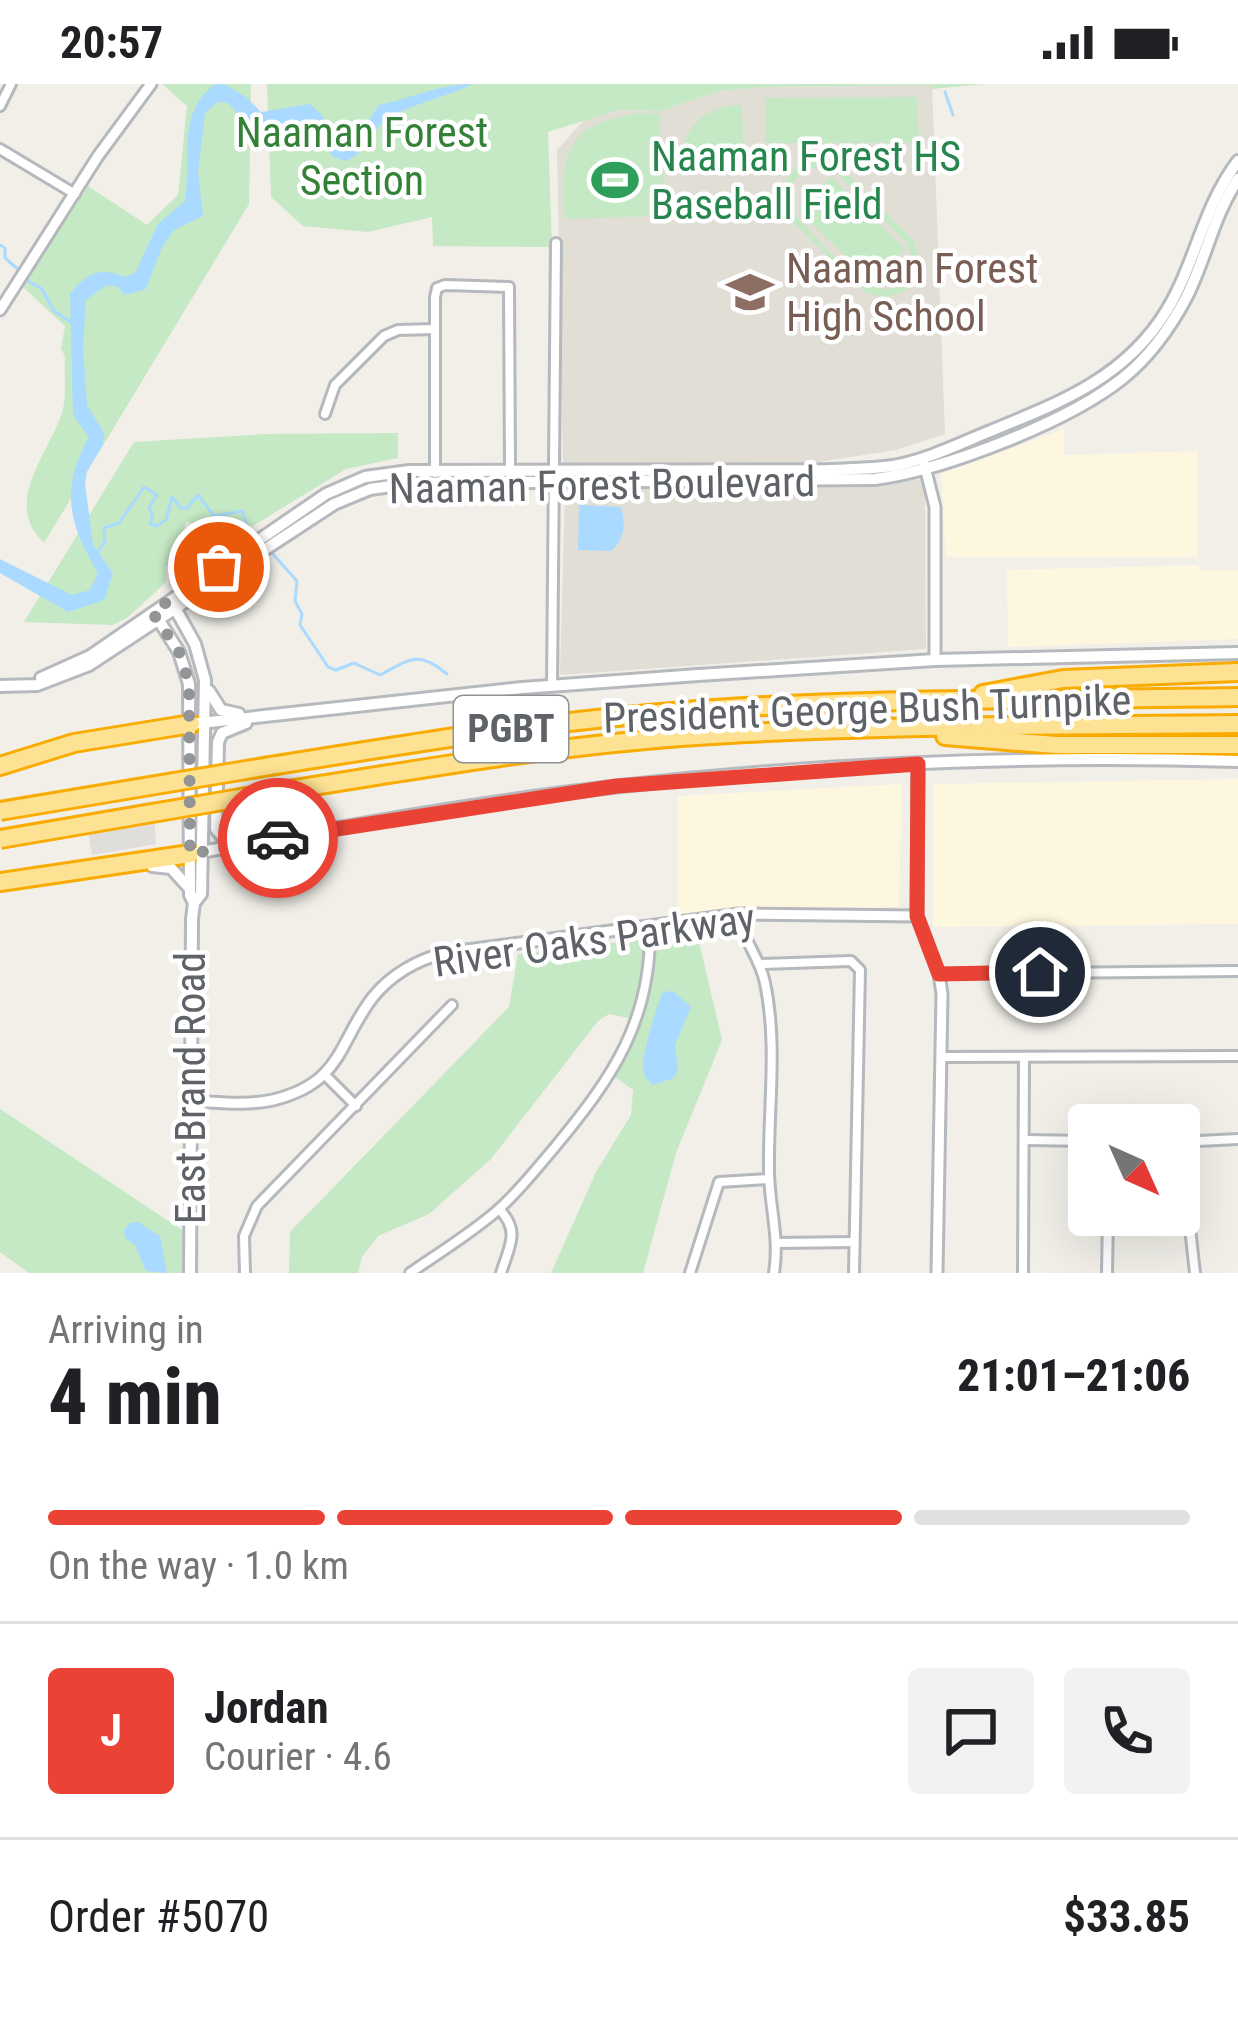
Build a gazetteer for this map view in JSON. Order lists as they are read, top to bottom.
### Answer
{
  "streets": {
    "highway": ["President George Bush Turnpike", "PGBT"],
    "main road": ["Naaman Forest Boulevard", "East Brand Road"],
    "street": ["River Oaks Parkway"]
  },
  "crossings": [
    ["Naaman Forest Boulevard", "East Brand Road"],
    ["River Oaks Parkway", "East Brand Road"]
  ],
  "parks": ["Naaman Forest Section"],
  "places": {
    "sports": ["Naaman Forest HS Baseball Field"],
    "school or university": ["Naaman Forest High School"]
  },
  "north": "bottom right",
  "page": {
    "status": "20:57",
    "heading": ["4 min", "Arriving in", "21:01–21:06"],
    "panel": [
      "Jordan",
      "Courier · 4.6",
      "Order #5070",
      "$33.85"
    ],
    "bar": "On the way · 1.0 km",
    "round": "J"
  }
}
